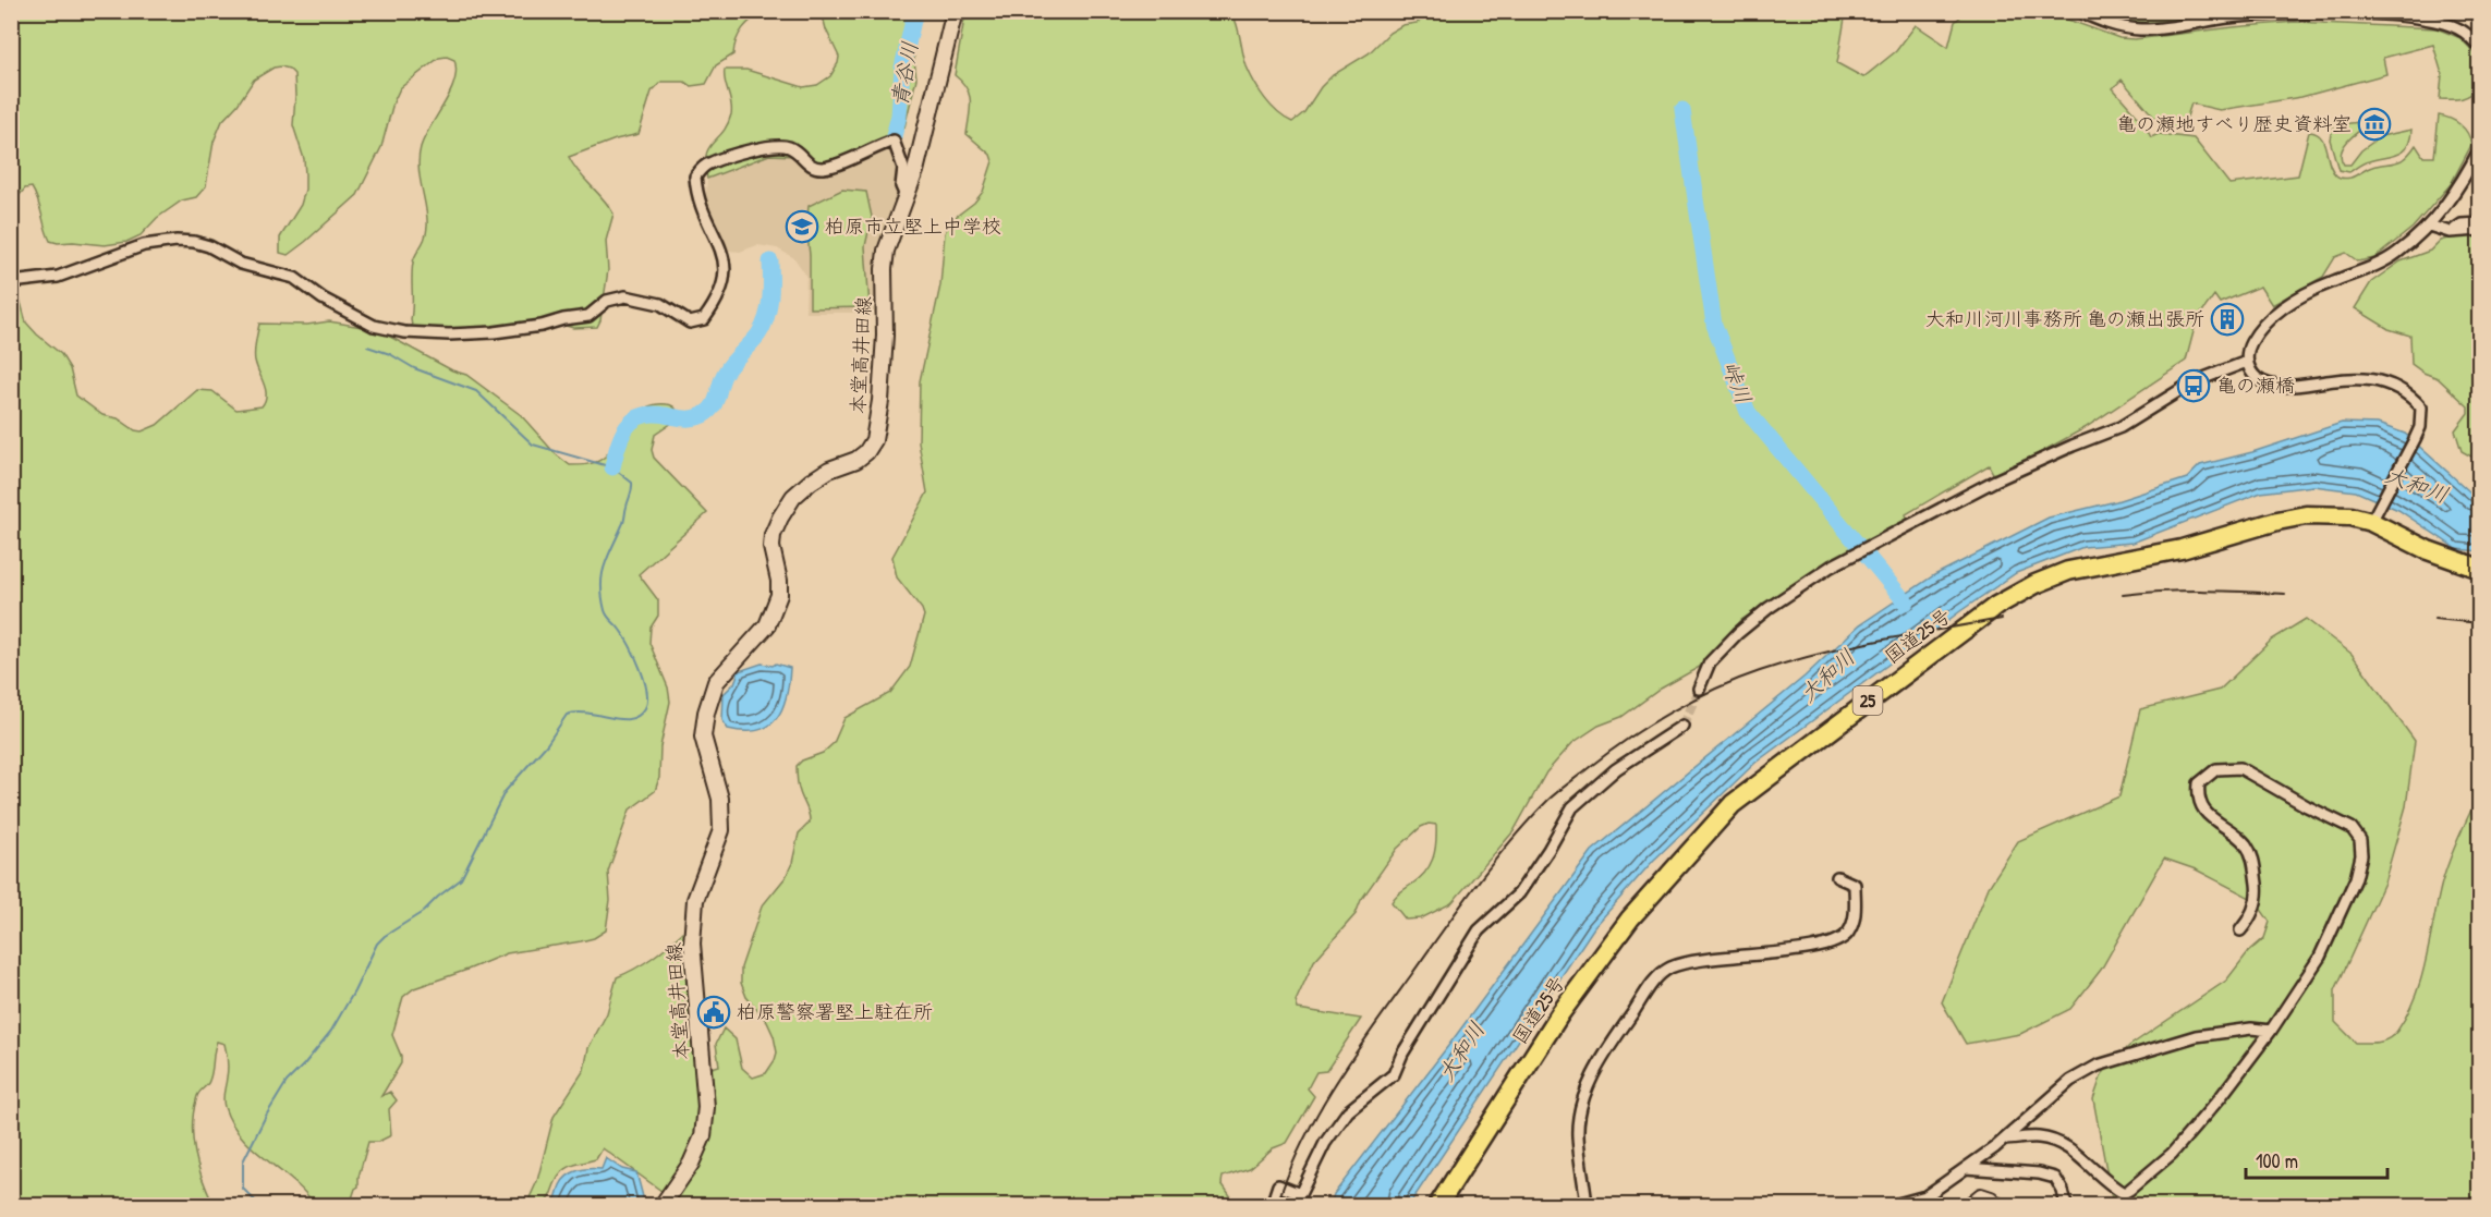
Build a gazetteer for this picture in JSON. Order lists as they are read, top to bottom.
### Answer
{
  "streets": {
    "highway": ["国道25号", "25"],
    "main road": ["本堂高井田線"]
  },
  "water": ["青谷川", "峠川", "大和川"],
  "places": {
    "museum": ["亀の瀬地すべり歴史資料室"],
    "school or university": ["柏原市立堅上中学校"],
    "building": ["大和川河川事務所 亀の瀬出張所"],
    "bus stop": ["亀の瀬橋"],
    "public building": ["柏原警察署堅上駐在所"]
  },
  "scale_bar": "100 m"
}
